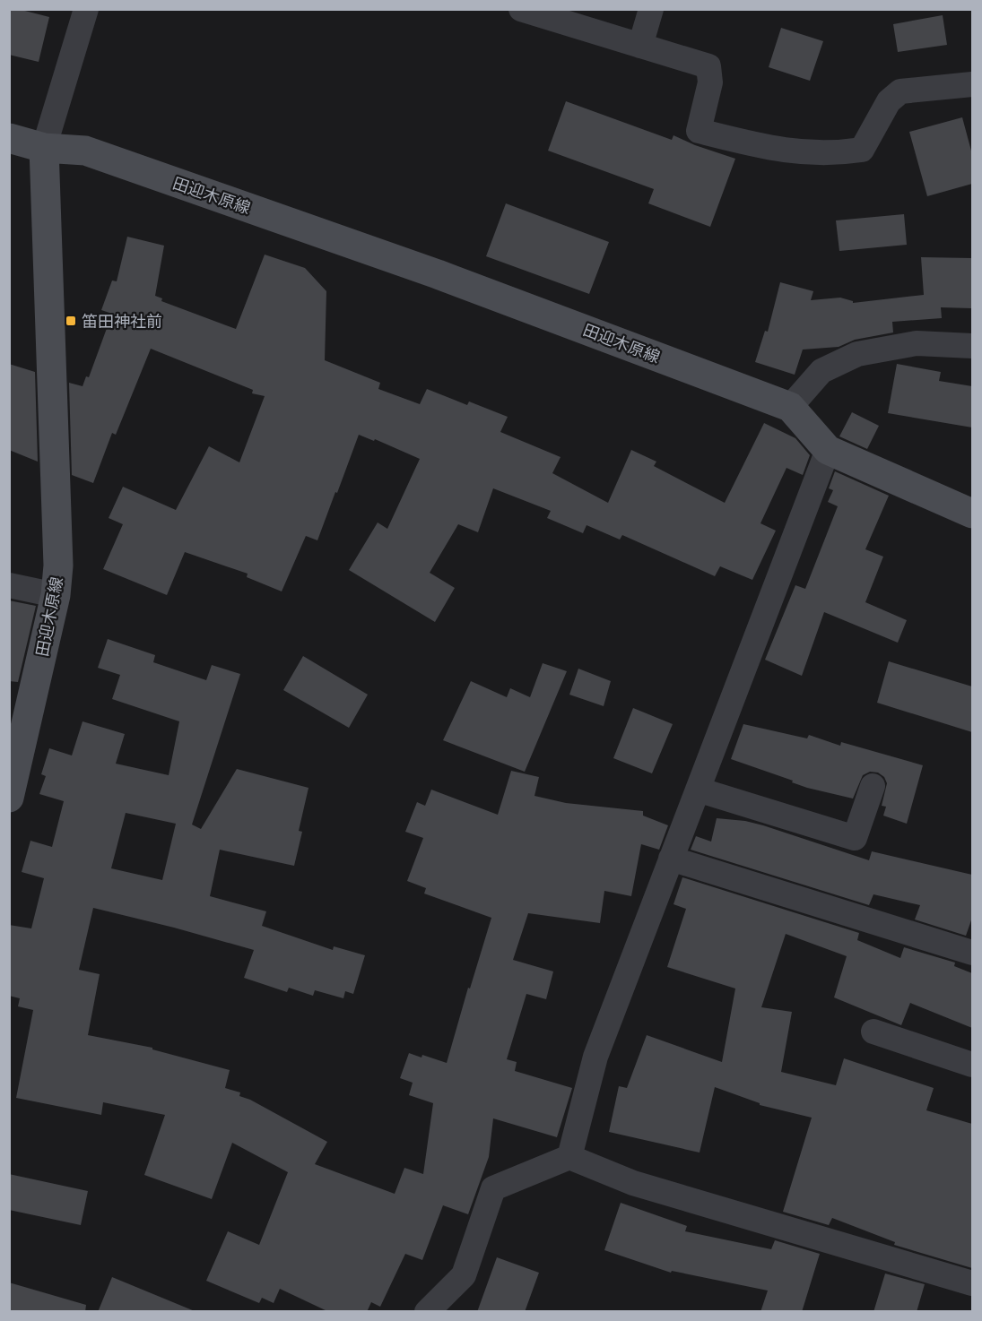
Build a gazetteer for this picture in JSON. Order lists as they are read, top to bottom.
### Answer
{
  "streets": {
    "main road": ["田迎木原線"]
  },
  "places": {
    "transit": ["笛田神社前"]
  }
}
